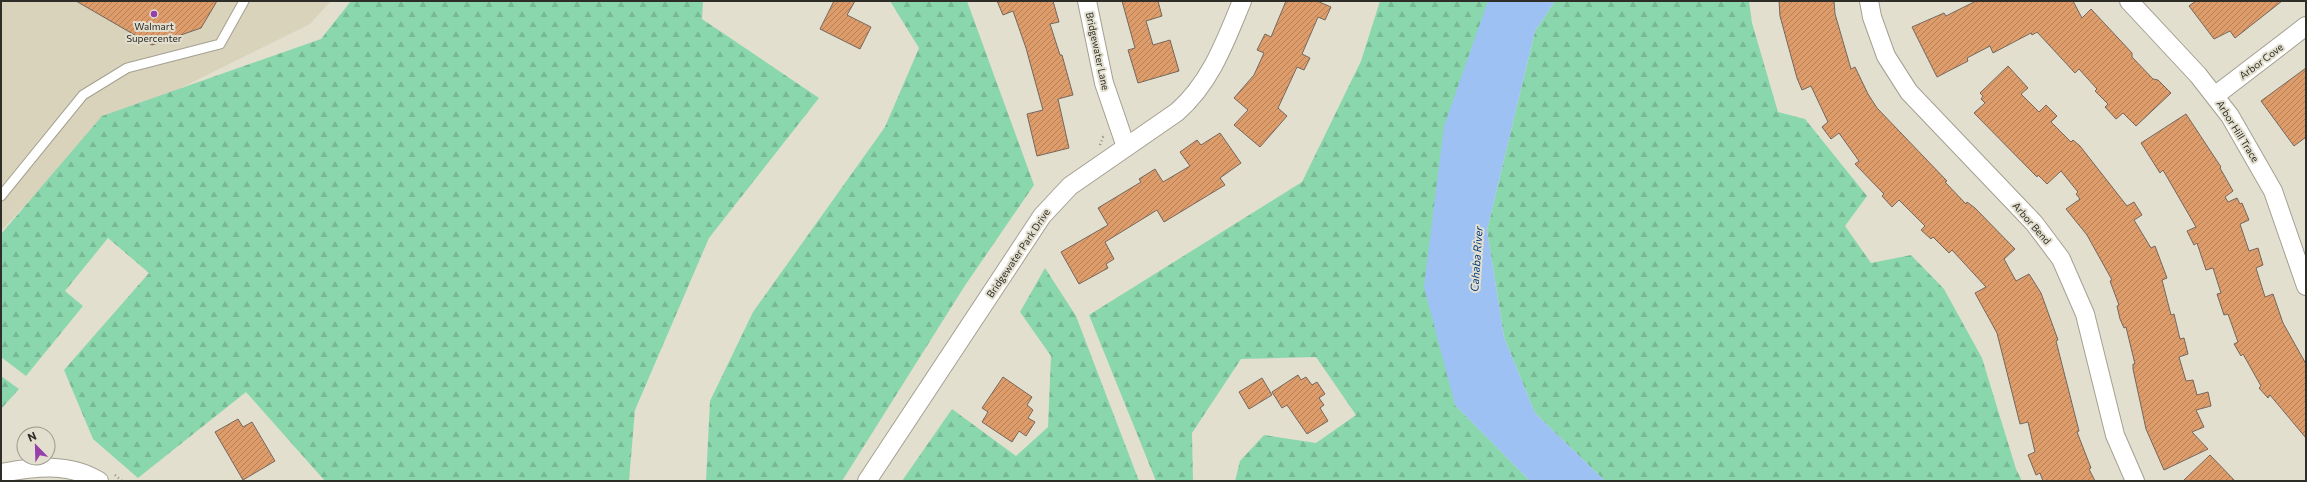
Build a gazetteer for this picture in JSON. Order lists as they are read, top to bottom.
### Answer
{
  "streets": {
    "street": [
      "Bridgewater Lane",
      "Arbor Cove",
      "Arbor Hill Trace",
      "Arbor Bend",
      "Bridgewater Park Drive"
    ]
  },
  "crossings": [
    ["Bridgewater Lane", "Bridgewater Park Drive"],
    ["Arbor Cove", "Arbor Hill Trace"]
  ],
  "water": ["Cahaba River"],
  "places": ["Walmart Supercenter"],
  "north": "top left"
}
